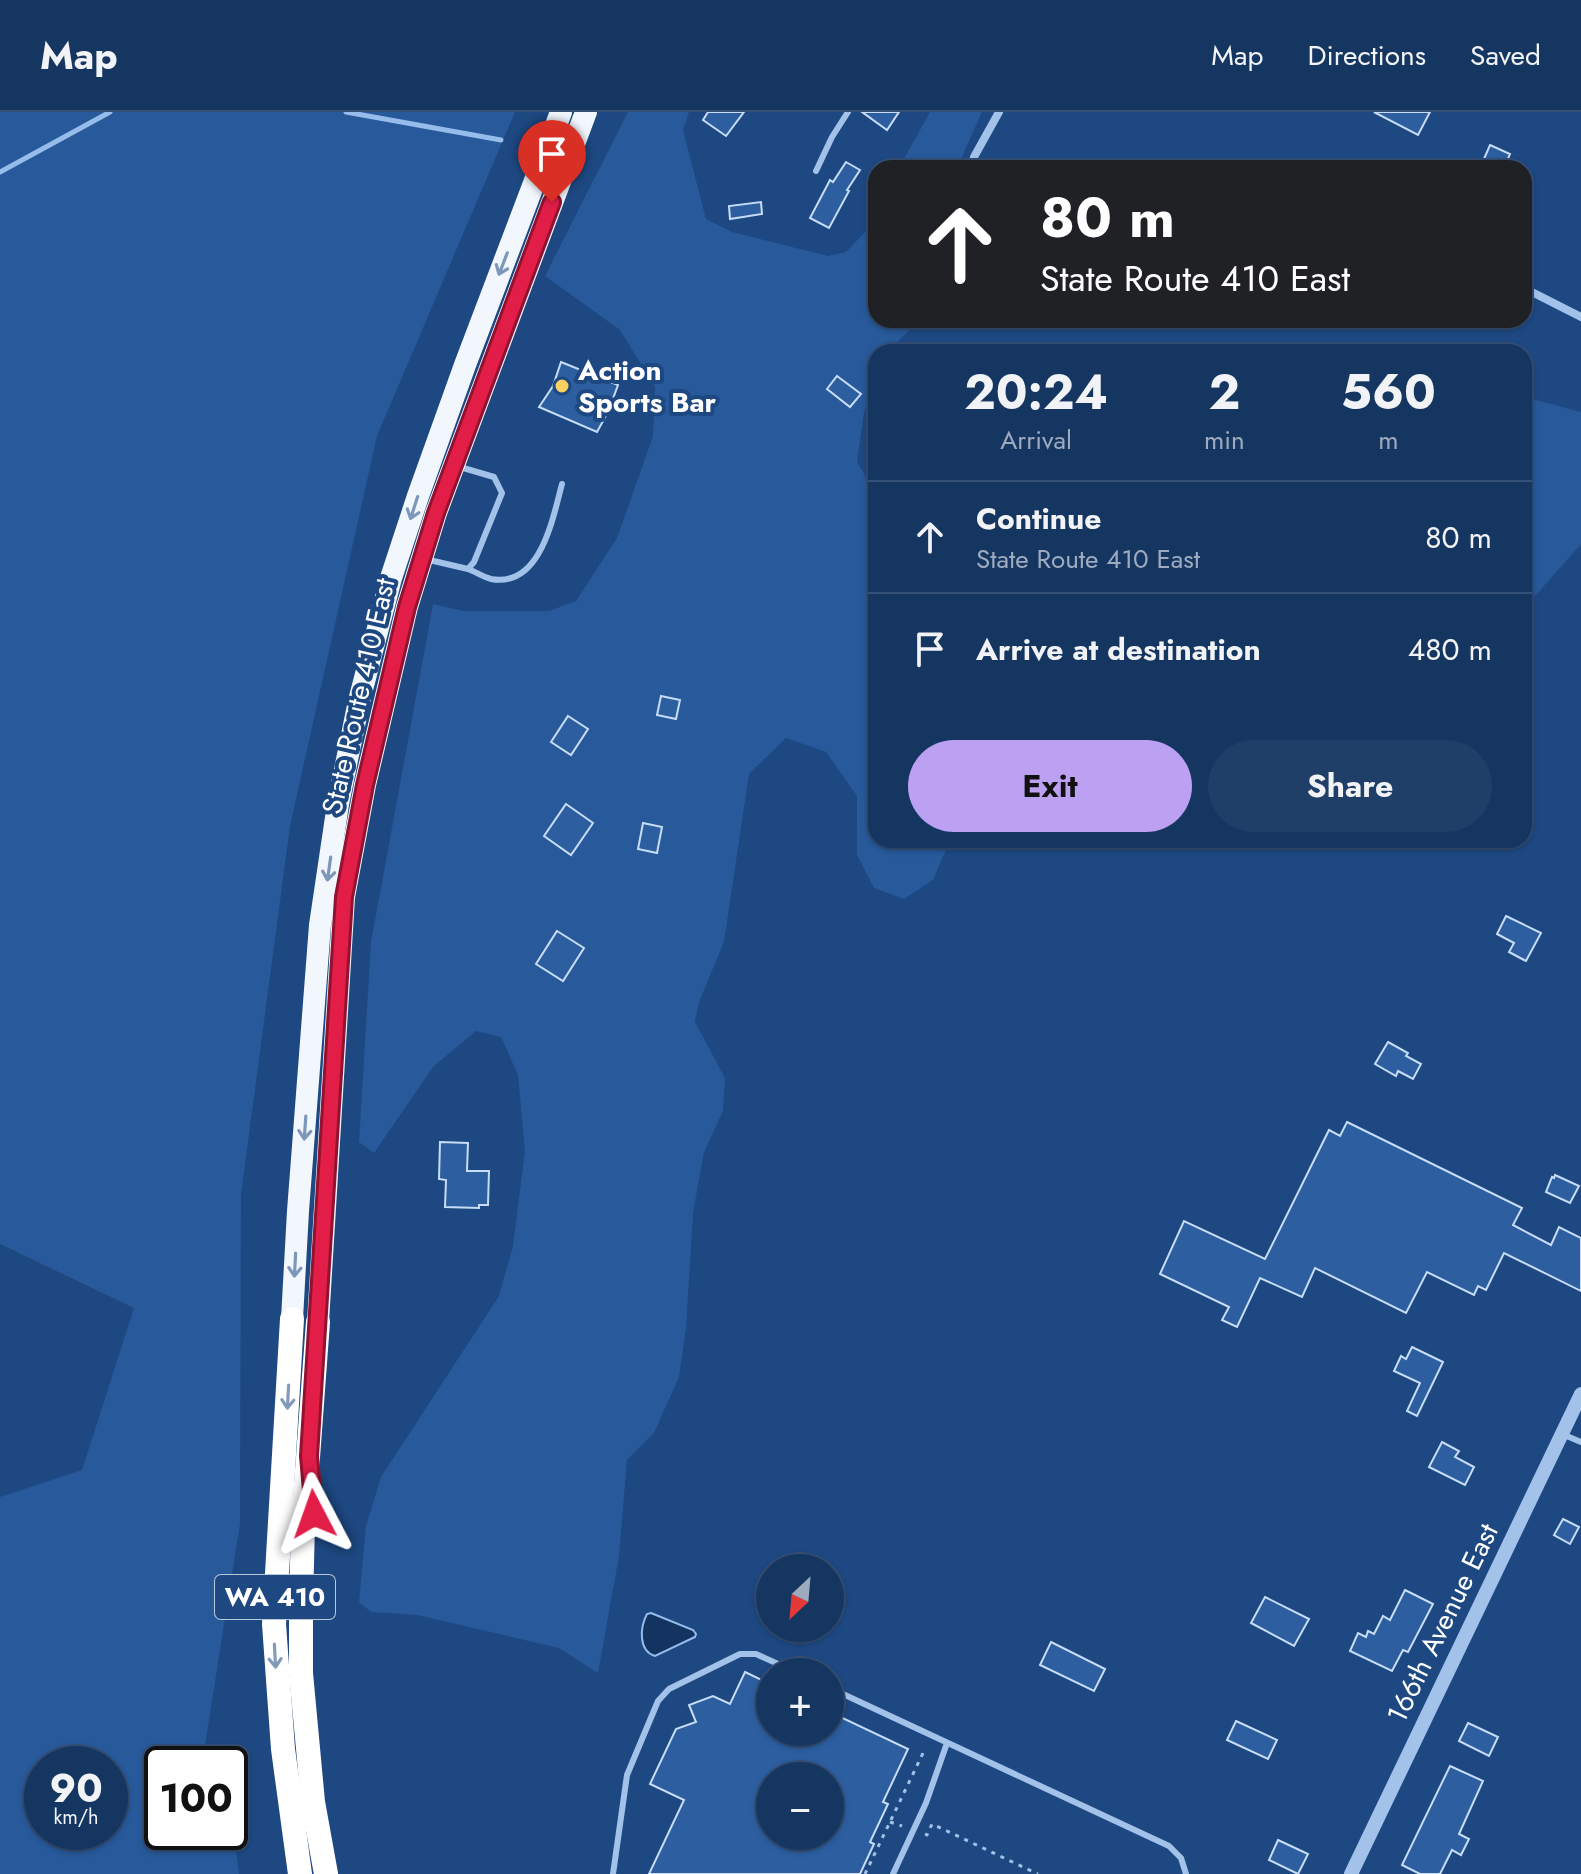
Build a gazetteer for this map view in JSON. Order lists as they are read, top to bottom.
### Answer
{
  "streets": {
    "highway": ["State Route 410 East", "WA 410"],
    "street": ["166th Avenue East"]
  },
  "crossings": [
    ["State Route 410 East", "WA 410"]
  ],
  "places": ["Action Sports Bar"],
  "north": "bottom left",
  "page": {
    "header": "Map",
    "nav": ["Map", "Directions", "Saved"],
    "turn": ["80 m", "State Route 410 East"],
    "eta": [
      "20:24",
      "Arrival",
      "2",
      "min",
      "560",
      "m"
    ],
    "list": [
      {
        "name": "Continue",
        "note": "State Route 410 East",
        "value": "80 m"
      },
      {
        "name": "Arrive at destination",
        "value": "480 m"
      }
    ],
    "buttons": ["Exit", "Share"],
    "map_buttons": ["+", "−"],
    "speed": "90 km/h",
    "limit": "100"
  }
}
